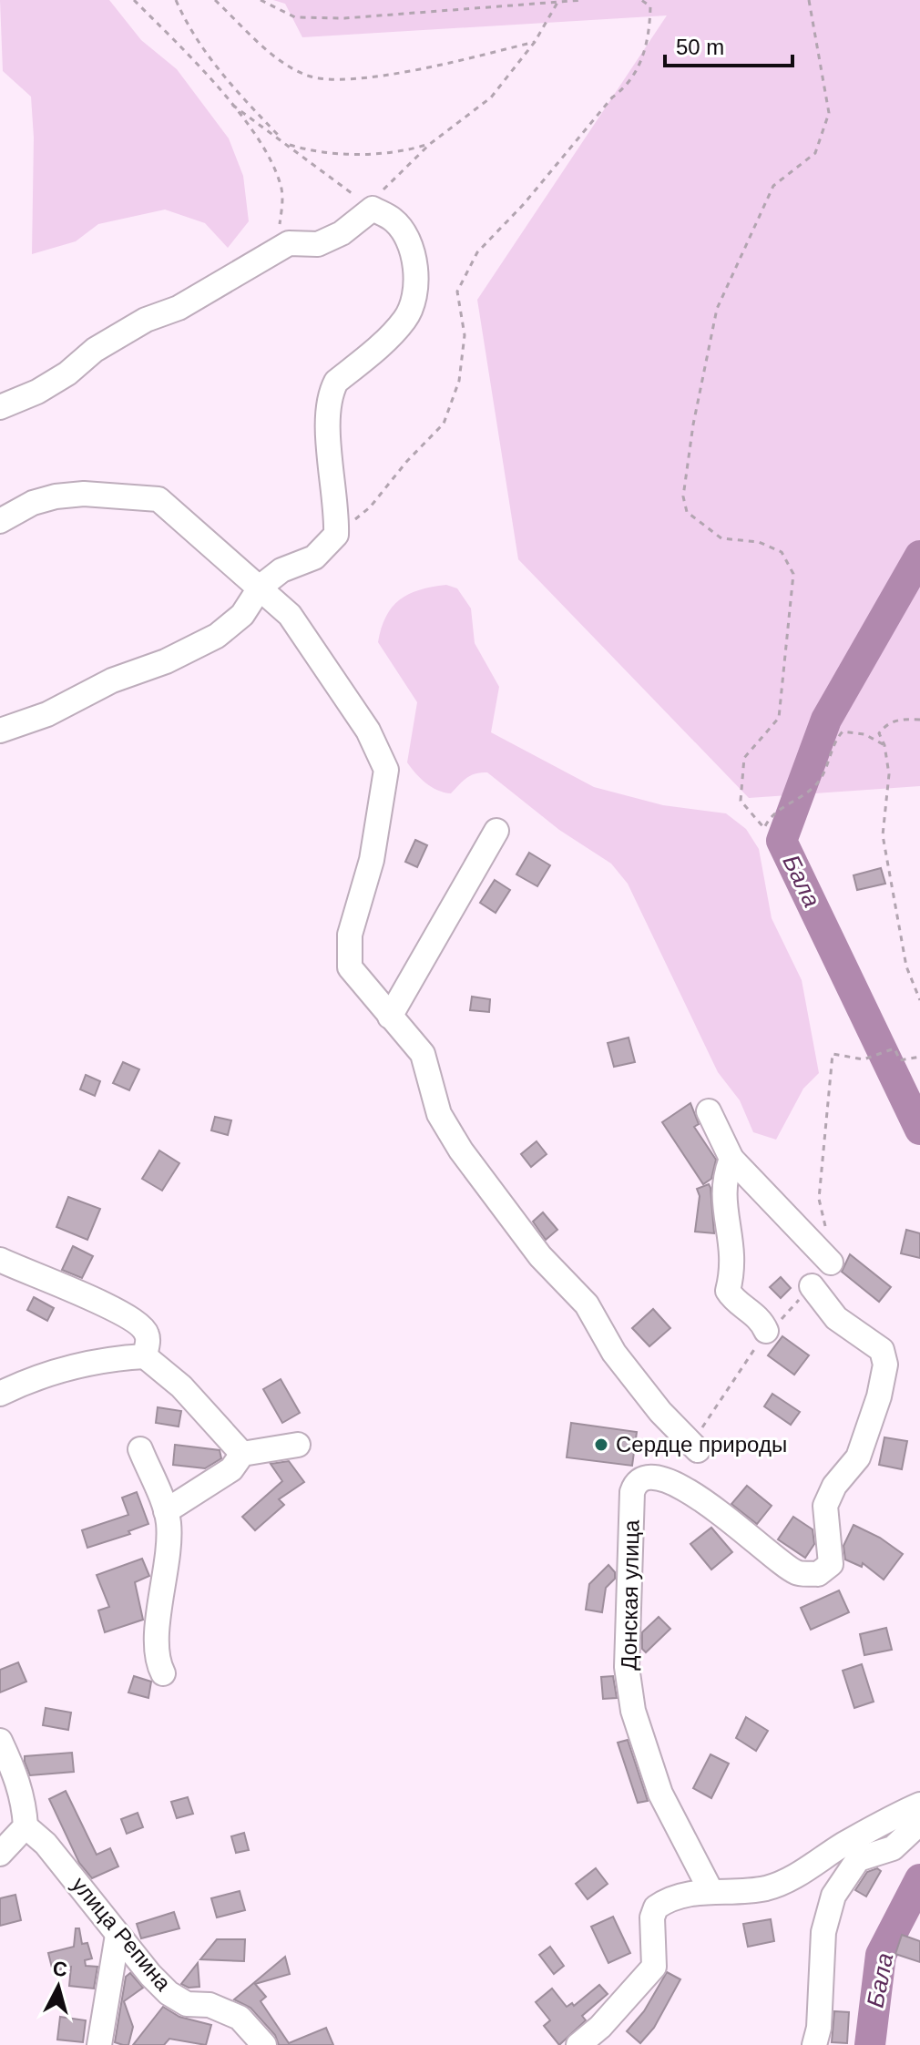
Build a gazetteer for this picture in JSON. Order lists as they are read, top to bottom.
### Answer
{
  "streets": {
    "street": ["Донская улица", "улица Репина"]
  },
  "water": ["Бала"],
  "places": ["Сердце природы"],
  "scale_bar": "50 m",
  "north": "top"
}
